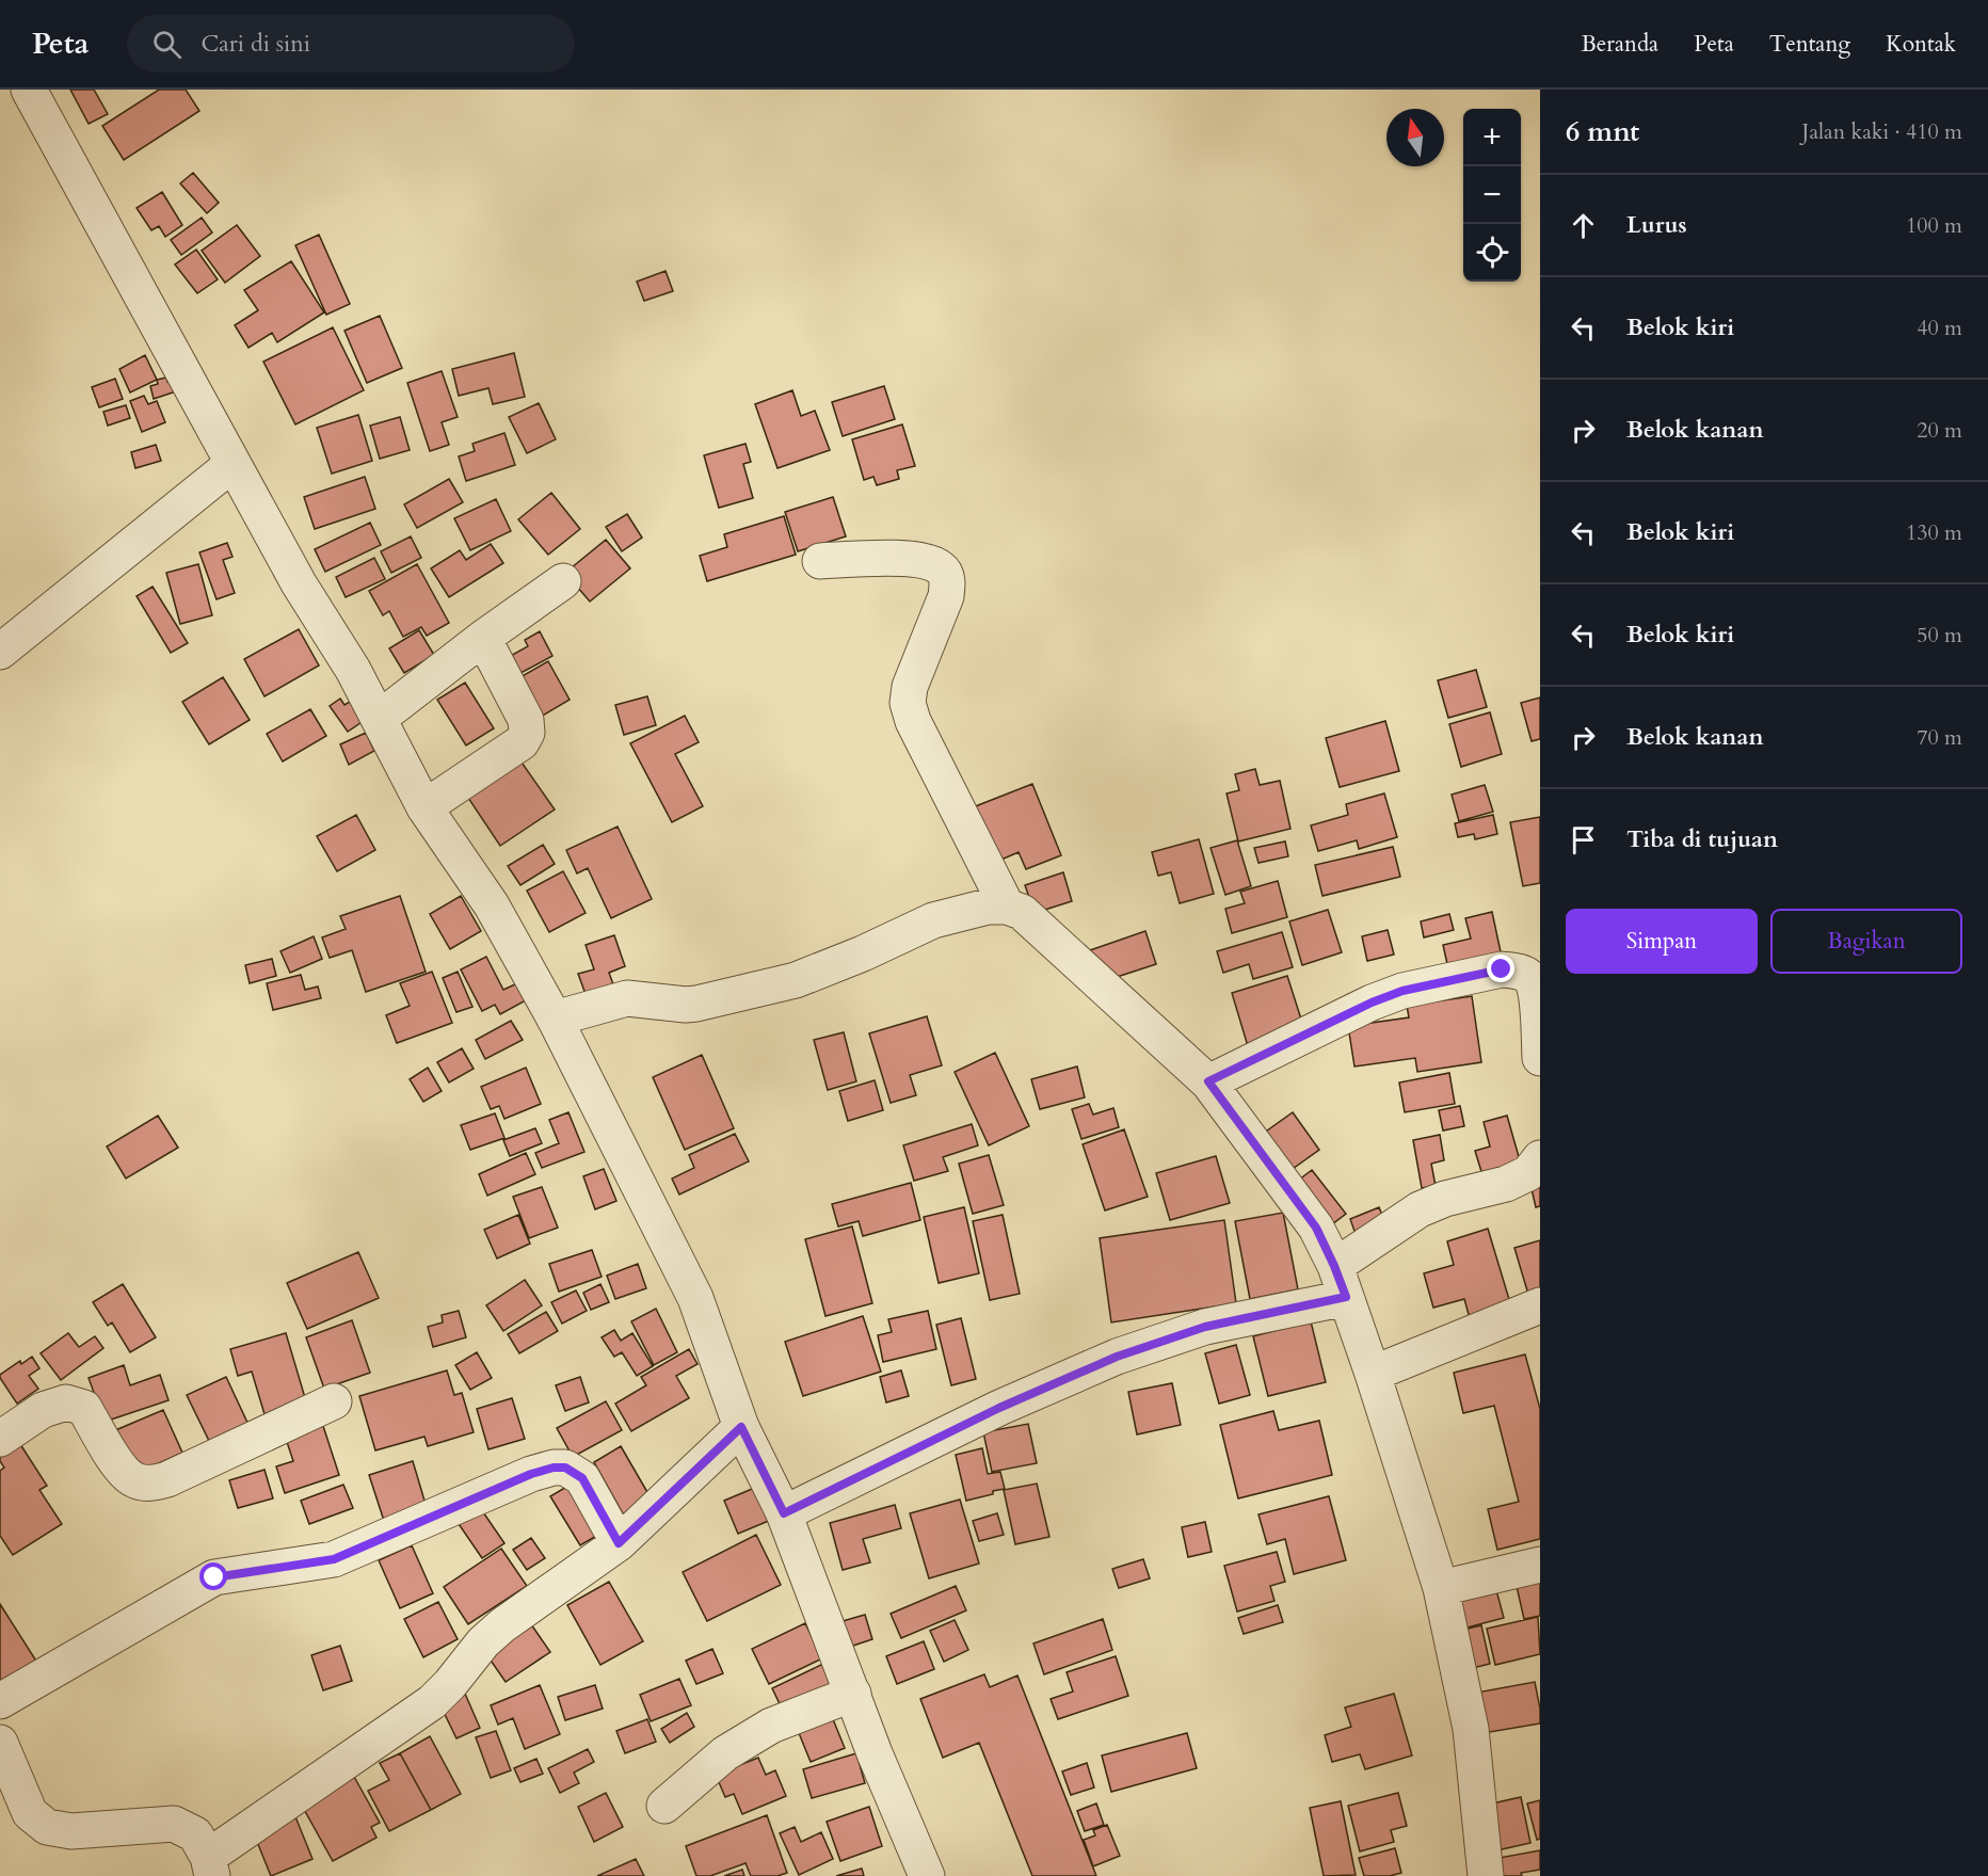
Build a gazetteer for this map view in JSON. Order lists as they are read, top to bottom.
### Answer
{
  "north": "top",
  "page": {
    "header": "Peta",
    "search": "Cari di sini",
    "nav": [
      "Beranda",
      "Peta",
      "Tentang",
      "Kontak"
    ],
    "heading": ["6 mnt", "Jalan kaki · 410 m"],
    "map_buttons": ["+", "−"],
    "list": [
      ["Lurus", "100 m"],
      ["Belok kiri", "40 m"],
      ["Belok kanan", "20 m"],
      ["Belok kiri", "130 m"],
      ["Belok kiri", "50 m"],
      ["Belok kanan", "70 m"],
      "Tiba di tujuan"
    ],
    "buttons": ["Simpan", "Bagikan"]
  }
}
